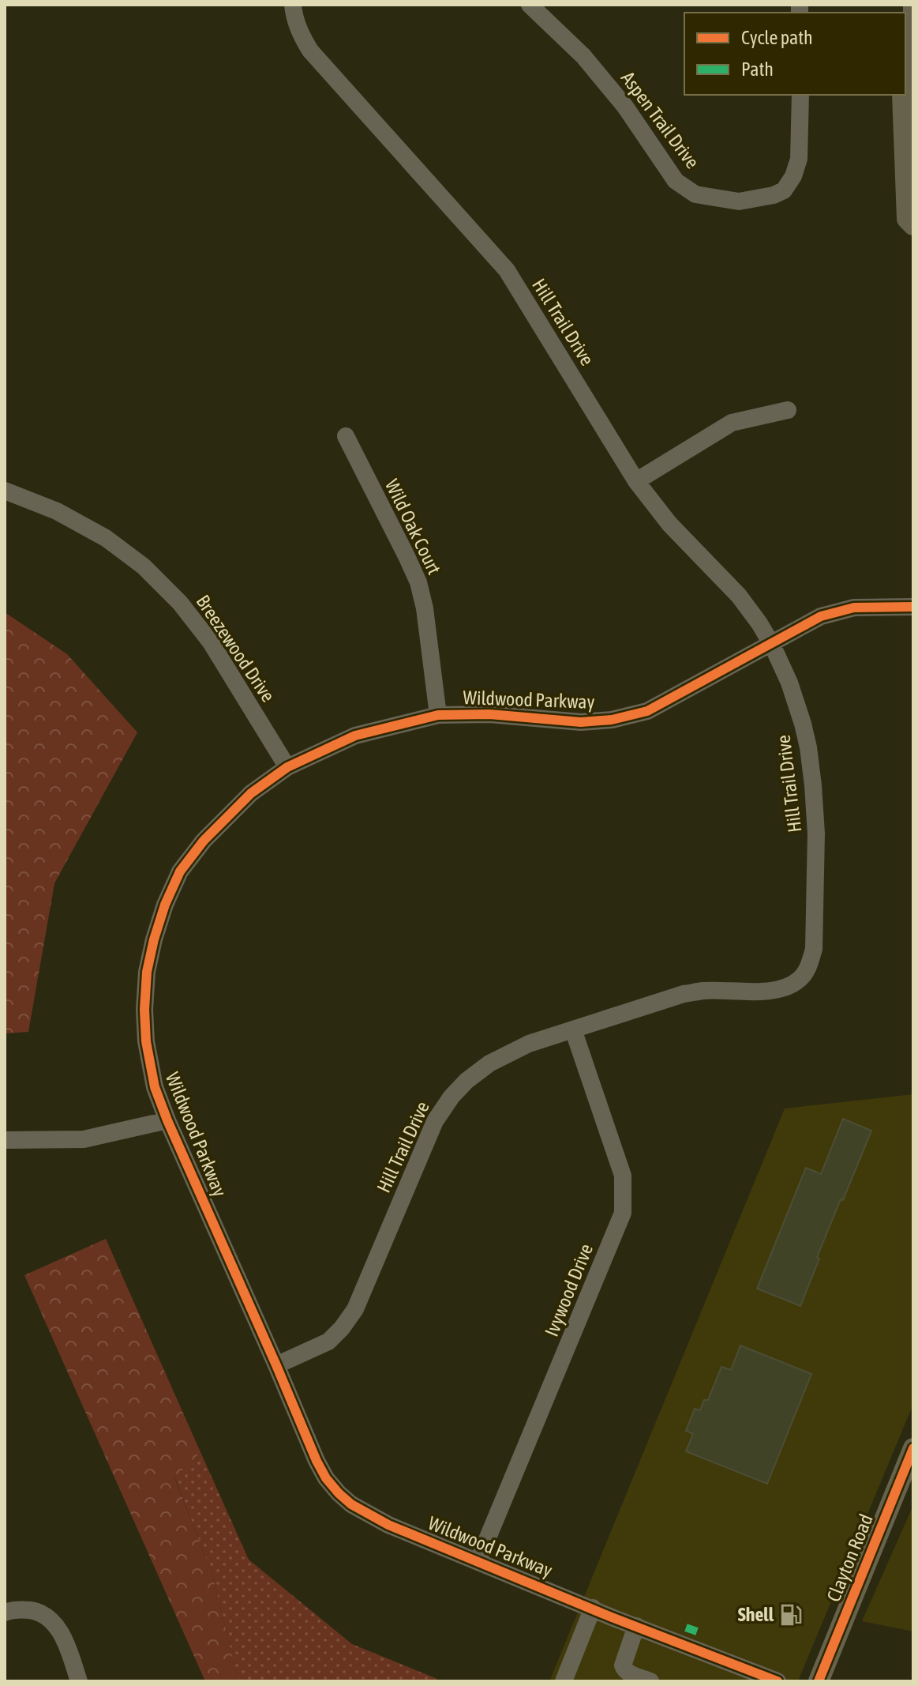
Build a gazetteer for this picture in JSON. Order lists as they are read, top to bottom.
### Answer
{
  "streets": {
    "main road": ["Clayton Road"],
    "street": [
      "Aspen Trail Drive",
      "Hill Trail Drive",
      "Wild Oak Court",
      "Breezewood Drive",
      "Wildwood Parkway",
      "Ivywood Drive"
    ]
  },
  "crossings": [
    ["Hill Trail Drive", "Wildwood Parkway"],
    ["Hill Trail Drive", "Ivywood Drive"],
    ["Wild Oak Court", "Wildwood Parkway"],
    ["Breezewood Drive", "Wildwood Parkway"],
    ["Wildwood Parkway", "Ivywood Drive"]
  ],
  "places": {
    "fuel station": ["Shell"]
  },
  "legend": ["Cycle path", "Path"]
}
